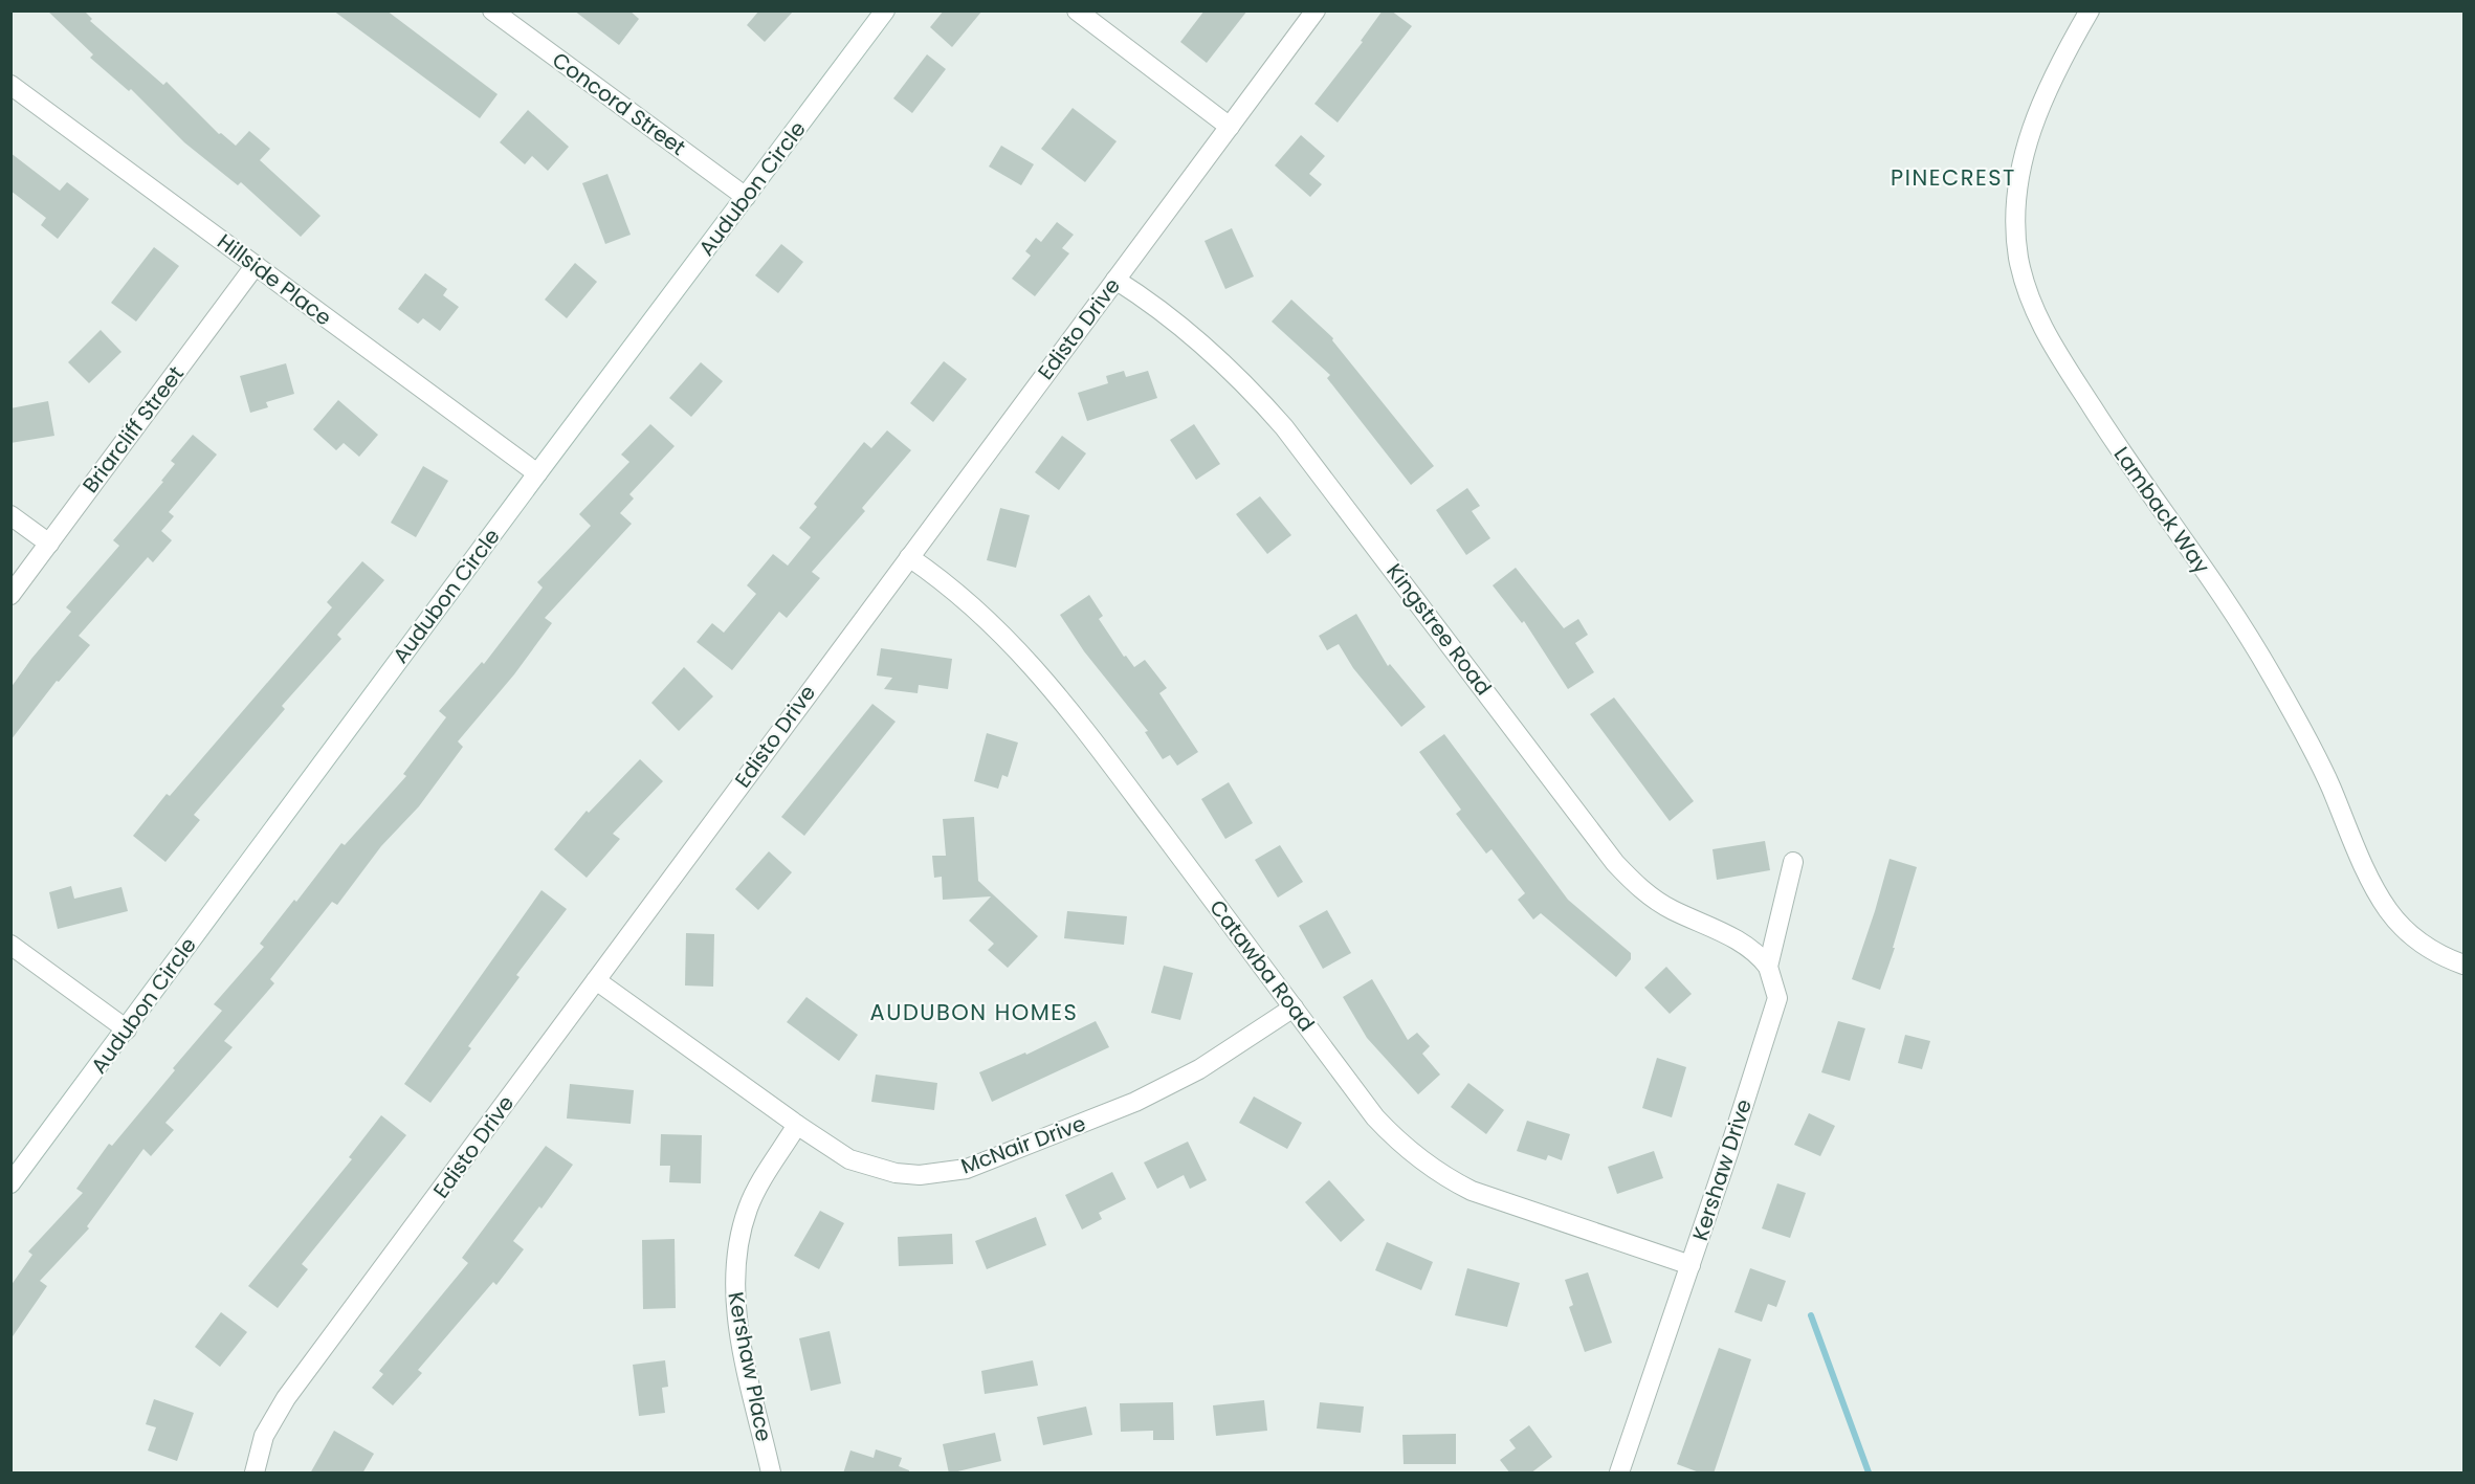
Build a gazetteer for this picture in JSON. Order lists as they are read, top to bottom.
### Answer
{
  "streets": {
    "street": [
      "Concord Street",
      "Audubon Circle",
      "Hillside Place",
      "Edisto Drive",
      "Briarcliff Street",
      "Lamback Way",
      "Kingstree Road",
      "Catawba Road",
      "McNair Drive",
      "Kershaw Drive",
      "Kershaw Place"
    ]
  },
  "crossings": [
    ["Concord Street", "Audubon Circle"],
    ["Audubon Circle", "Hillside Place"],
    ["Hillside Place", "Briarcliff Street"],
    ["Edisto Drive", "Kingstree Road"],
    ["Edisto Drive", "Catawba Road"],
    ["Edisto Drive", "McNair Drive"],
    ["Kingstree Road", "Kershaw Drive"],
    ["Catawba Road", "McNair Drive"],
    ["Catawba Road", "Kershaw Drive"],
    ["McNair Drive", "Kershaw Place"]
  ],
  "districts": ["PINECREST", "AUDUBON HOMES"]
}
